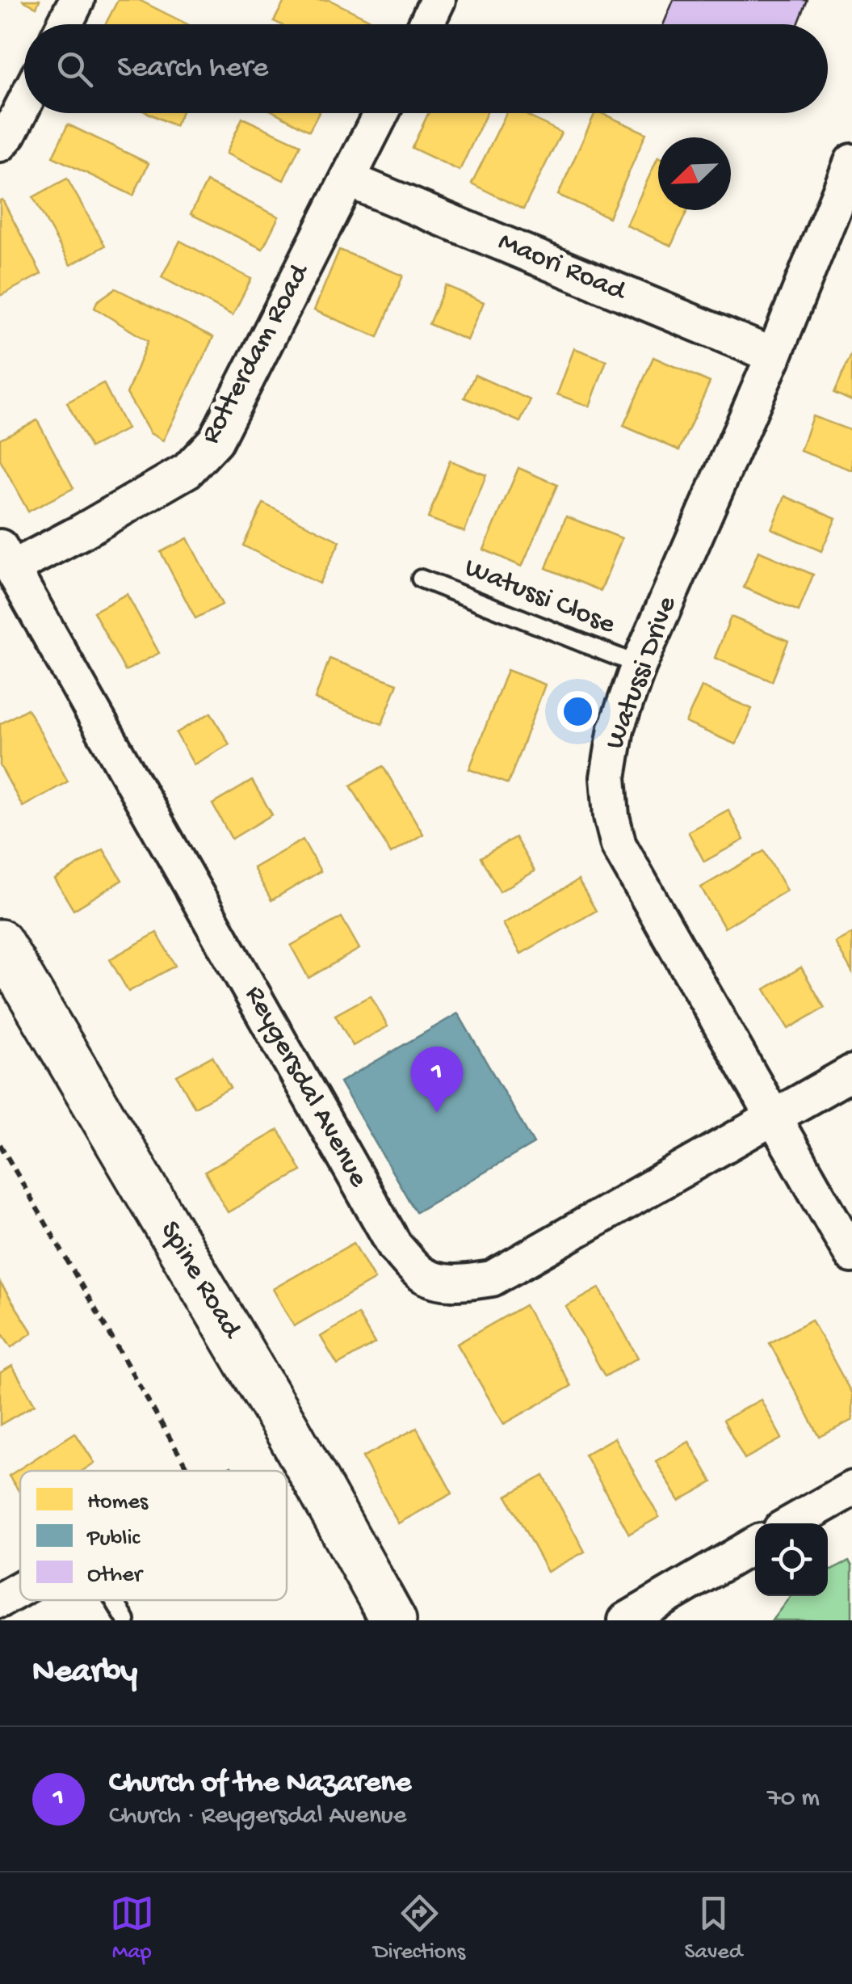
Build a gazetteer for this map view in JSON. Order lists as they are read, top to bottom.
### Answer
{
  "streets": {
    "main road": ["Spine Road"],
    "street": [
      "Maori Road",
      "Rotterdam Road",
      "Watussi Drive",
      "Reygersdal Avenue"
    ],
    "lane": ["Watussi Close"]
  },
  "crossings": [
    ["Maori Road", "Rotterdam Road"],
    ["Maori Road", "Watussi Drive"],
    ["Rotterdam Road", "Reygersdal Avenue"],
    ["Watussi Close", "Watussi Drive"],
    ["Watussi Drive", "Reygersdal Avenue"]
  ],
  "legend": ["Homes", "Public", "Other"],
  "north": "bottom left",
  "page": {
    "search": "Search here",
    "pins": "1",
    "heading": "Nearby",
    "list": [
      {
        "mark": "1",
        "name": "Church of the Nazarene",
        "note": "Church · Reygersdal Avenue",
        "value": "70 m"
      }
    ],
    "nav": ["Map", "Directions", "Saved"]
  }
}
